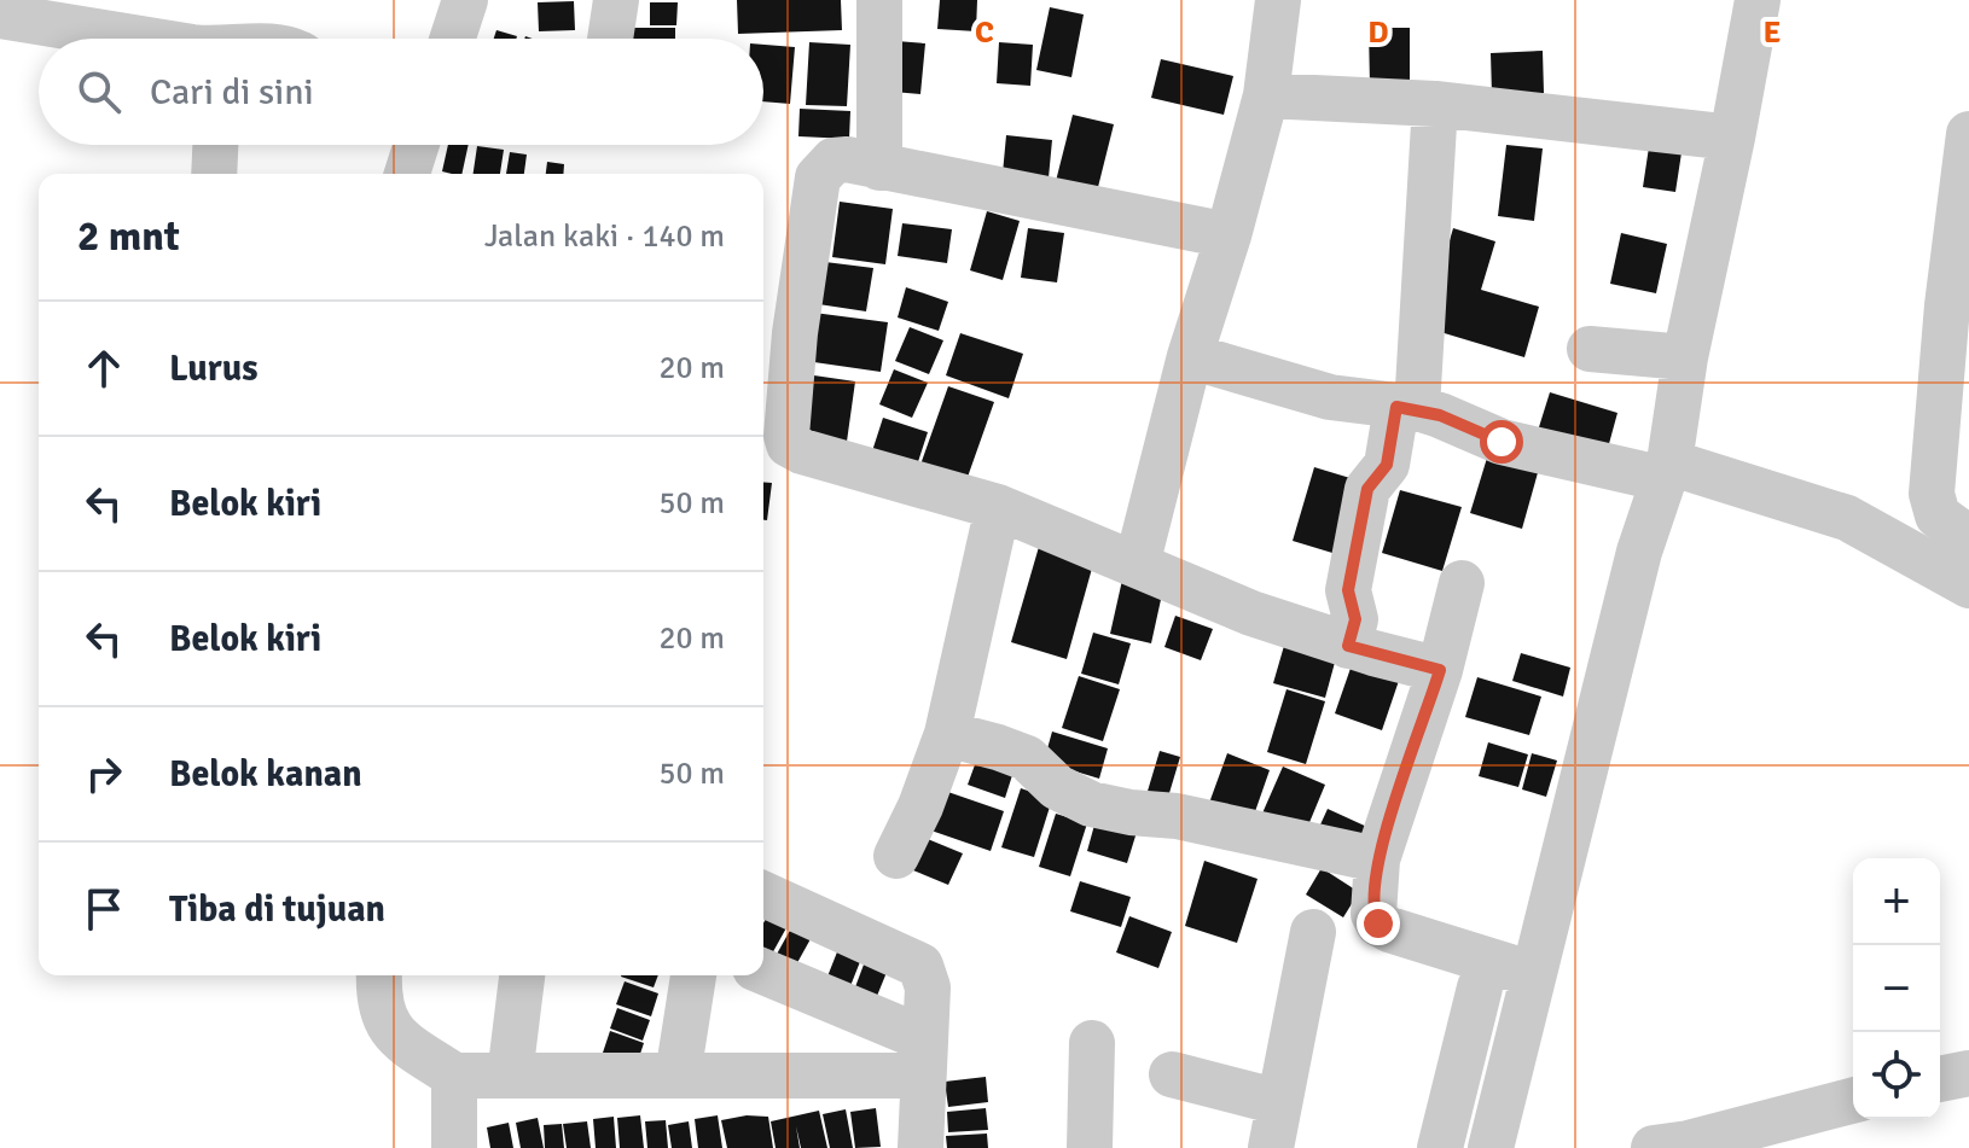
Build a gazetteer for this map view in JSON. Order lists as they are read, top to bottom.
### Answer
{
  "page": {
    "search": "Cari di sini",
    "heading": ["2 mnt", "Jalan kaki · 140 m"],
    "list": [
      ["Lurus", "20 m"],
      ["Belok kiri", "50 m"],
      ["Belok kiri", "20 m"],
      ["Belok kanan", "50 m"],
      "Tiba di tujuan"
    ],
    "map_buttons": ["+", "−"]
  },
  "grid": {
    "columns": ["C", "D", "E"]
  }
}
